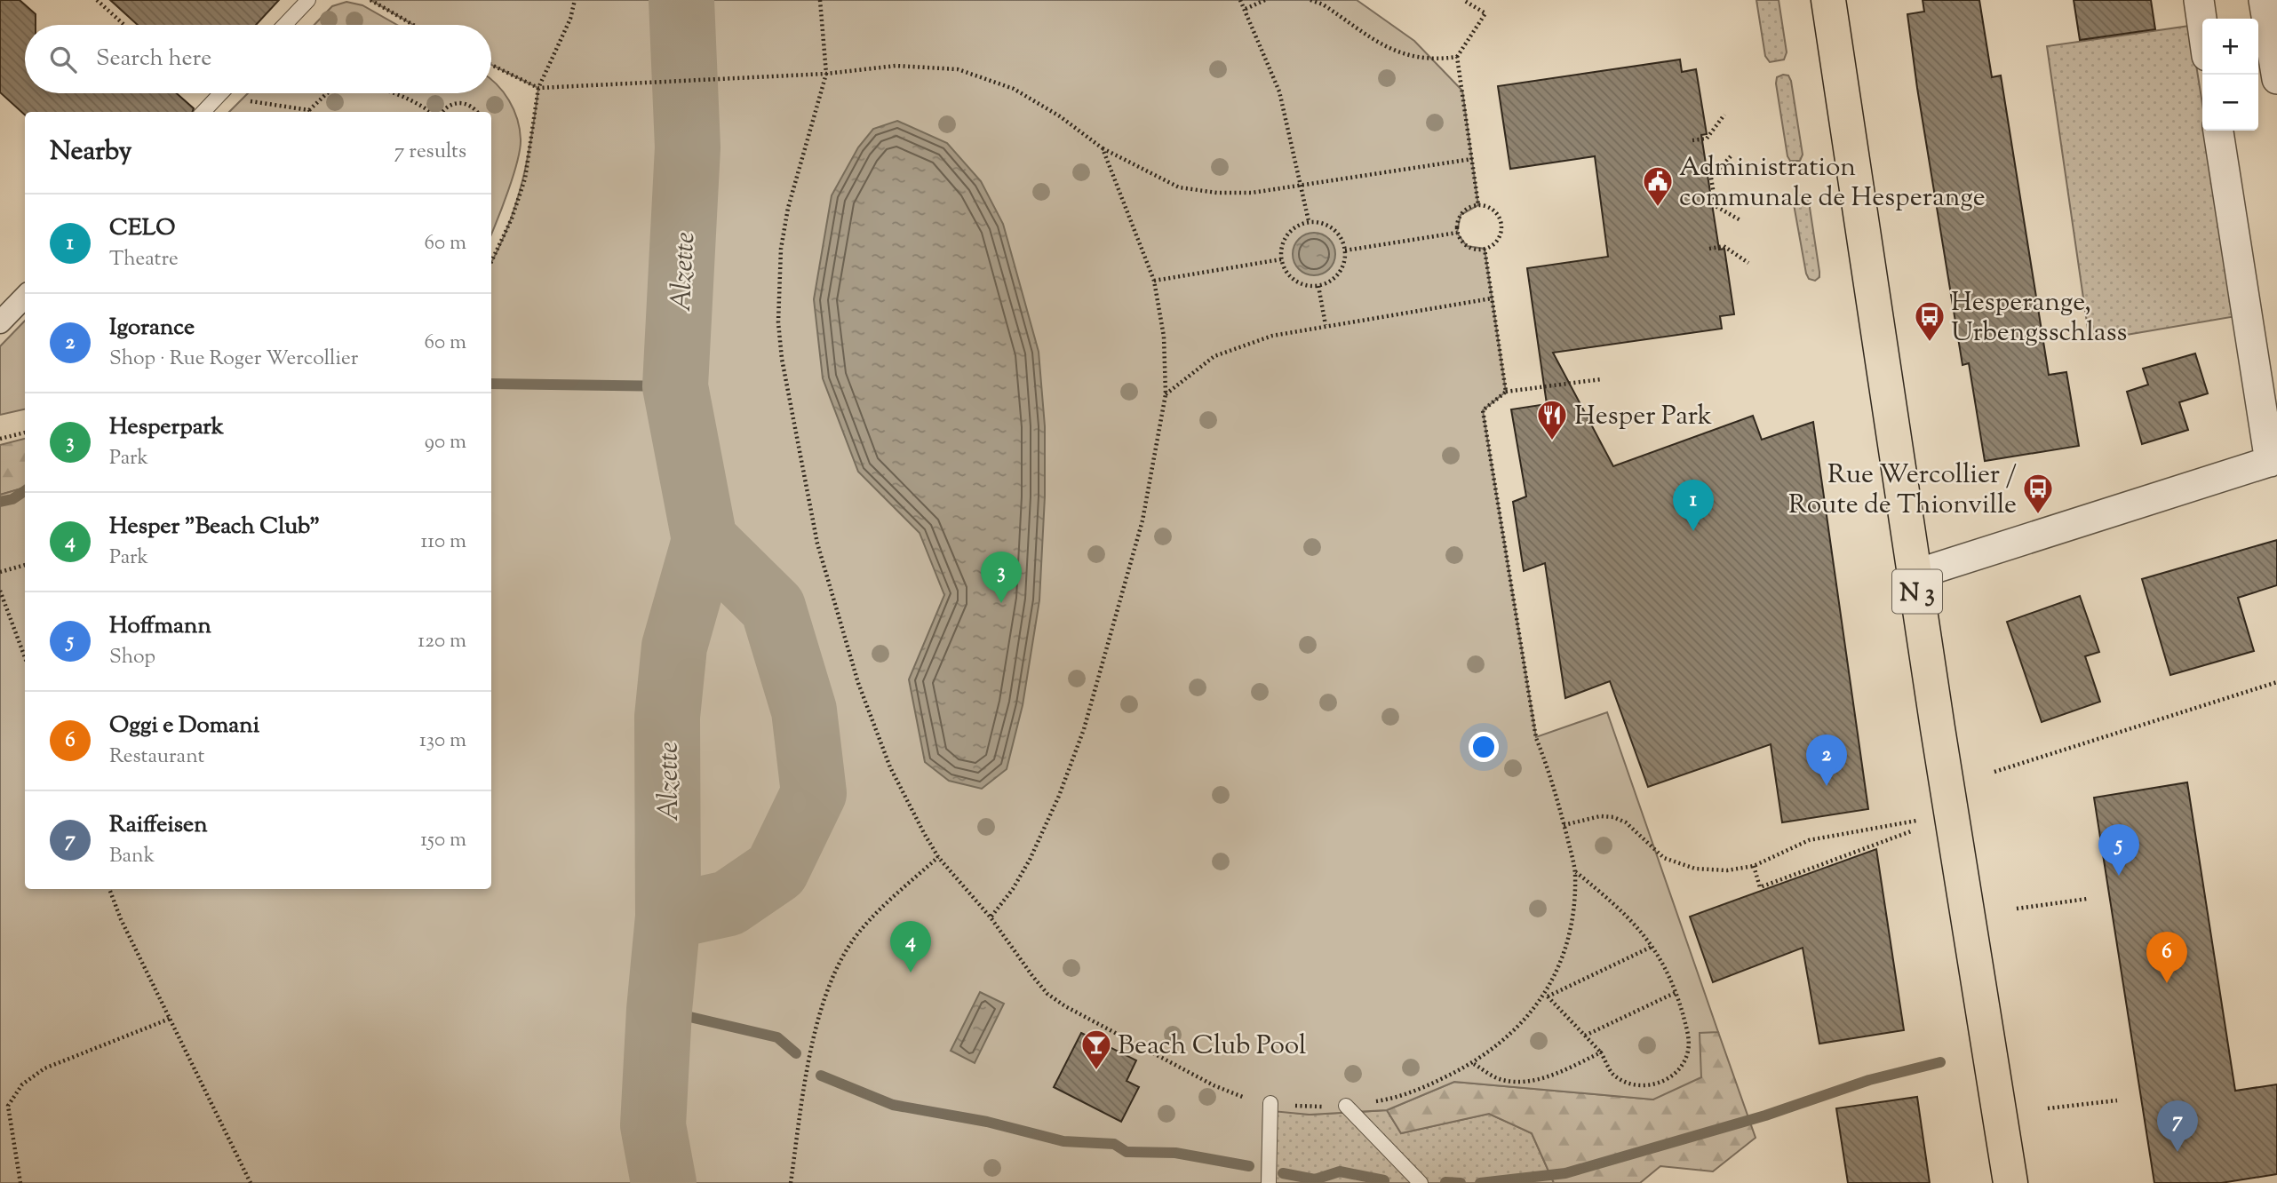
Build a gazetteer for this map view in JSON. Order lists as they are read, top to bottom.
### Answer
{
  "streets": {
    "main road": ["N 3"]
  },
  "water": ["Alzette"],
  "places": {
    "public building": ["Administration communale de Hesperange"],
    "bus stop": ["Hesperange, Urbengsschlass", "Rue Wercollier / Route de Thionville"],
    "restaurant": ["Hesper Park"],
    "bar": ["Beach Club Pool"]
  },
  "page": {
    "map_buttons": ["+", "−"],
    "search": "Search here",
    "heading": ["Nearby", "7 results"],
    "list": [
      {
        "mark": "1",
        "name": "CELO",
        "note": "Theatre",
        "value": "60 m"
      },
      {
        "mark": "2",
        "name": "Igorance",
        "note": "Shop · Rue Roger Wercollier",
        "value": "60 m"
      },
      {
        "mark": "3",
        "name": "Hesperpark",
        "note": "Park",
        "value": "90 m"
      },
      {
        "mark": "4",
        "name": "Hesper \"Beach Club\"",
        "note": "Park",
        "value": "110 m"
      },
      {
        "mark": "5",
        "name": "Hoffmann",
        "note": "Shop",
        "value": "120 m"
      },
      {
        "mark": "6",
        "name": "Oggi e Domani",
        "note": "Restaurant",
        "value": "130 m"
      },
      {
        "mark": "7",
        "name": "Raiffeisen",
        "note": "Bank",
        "value": "150 m"
      }
    ],
    "pins": [
      "1",
      "3",
      "2",
      "5",
      "4",
      "6",
      "7"
    ]
  }
}
